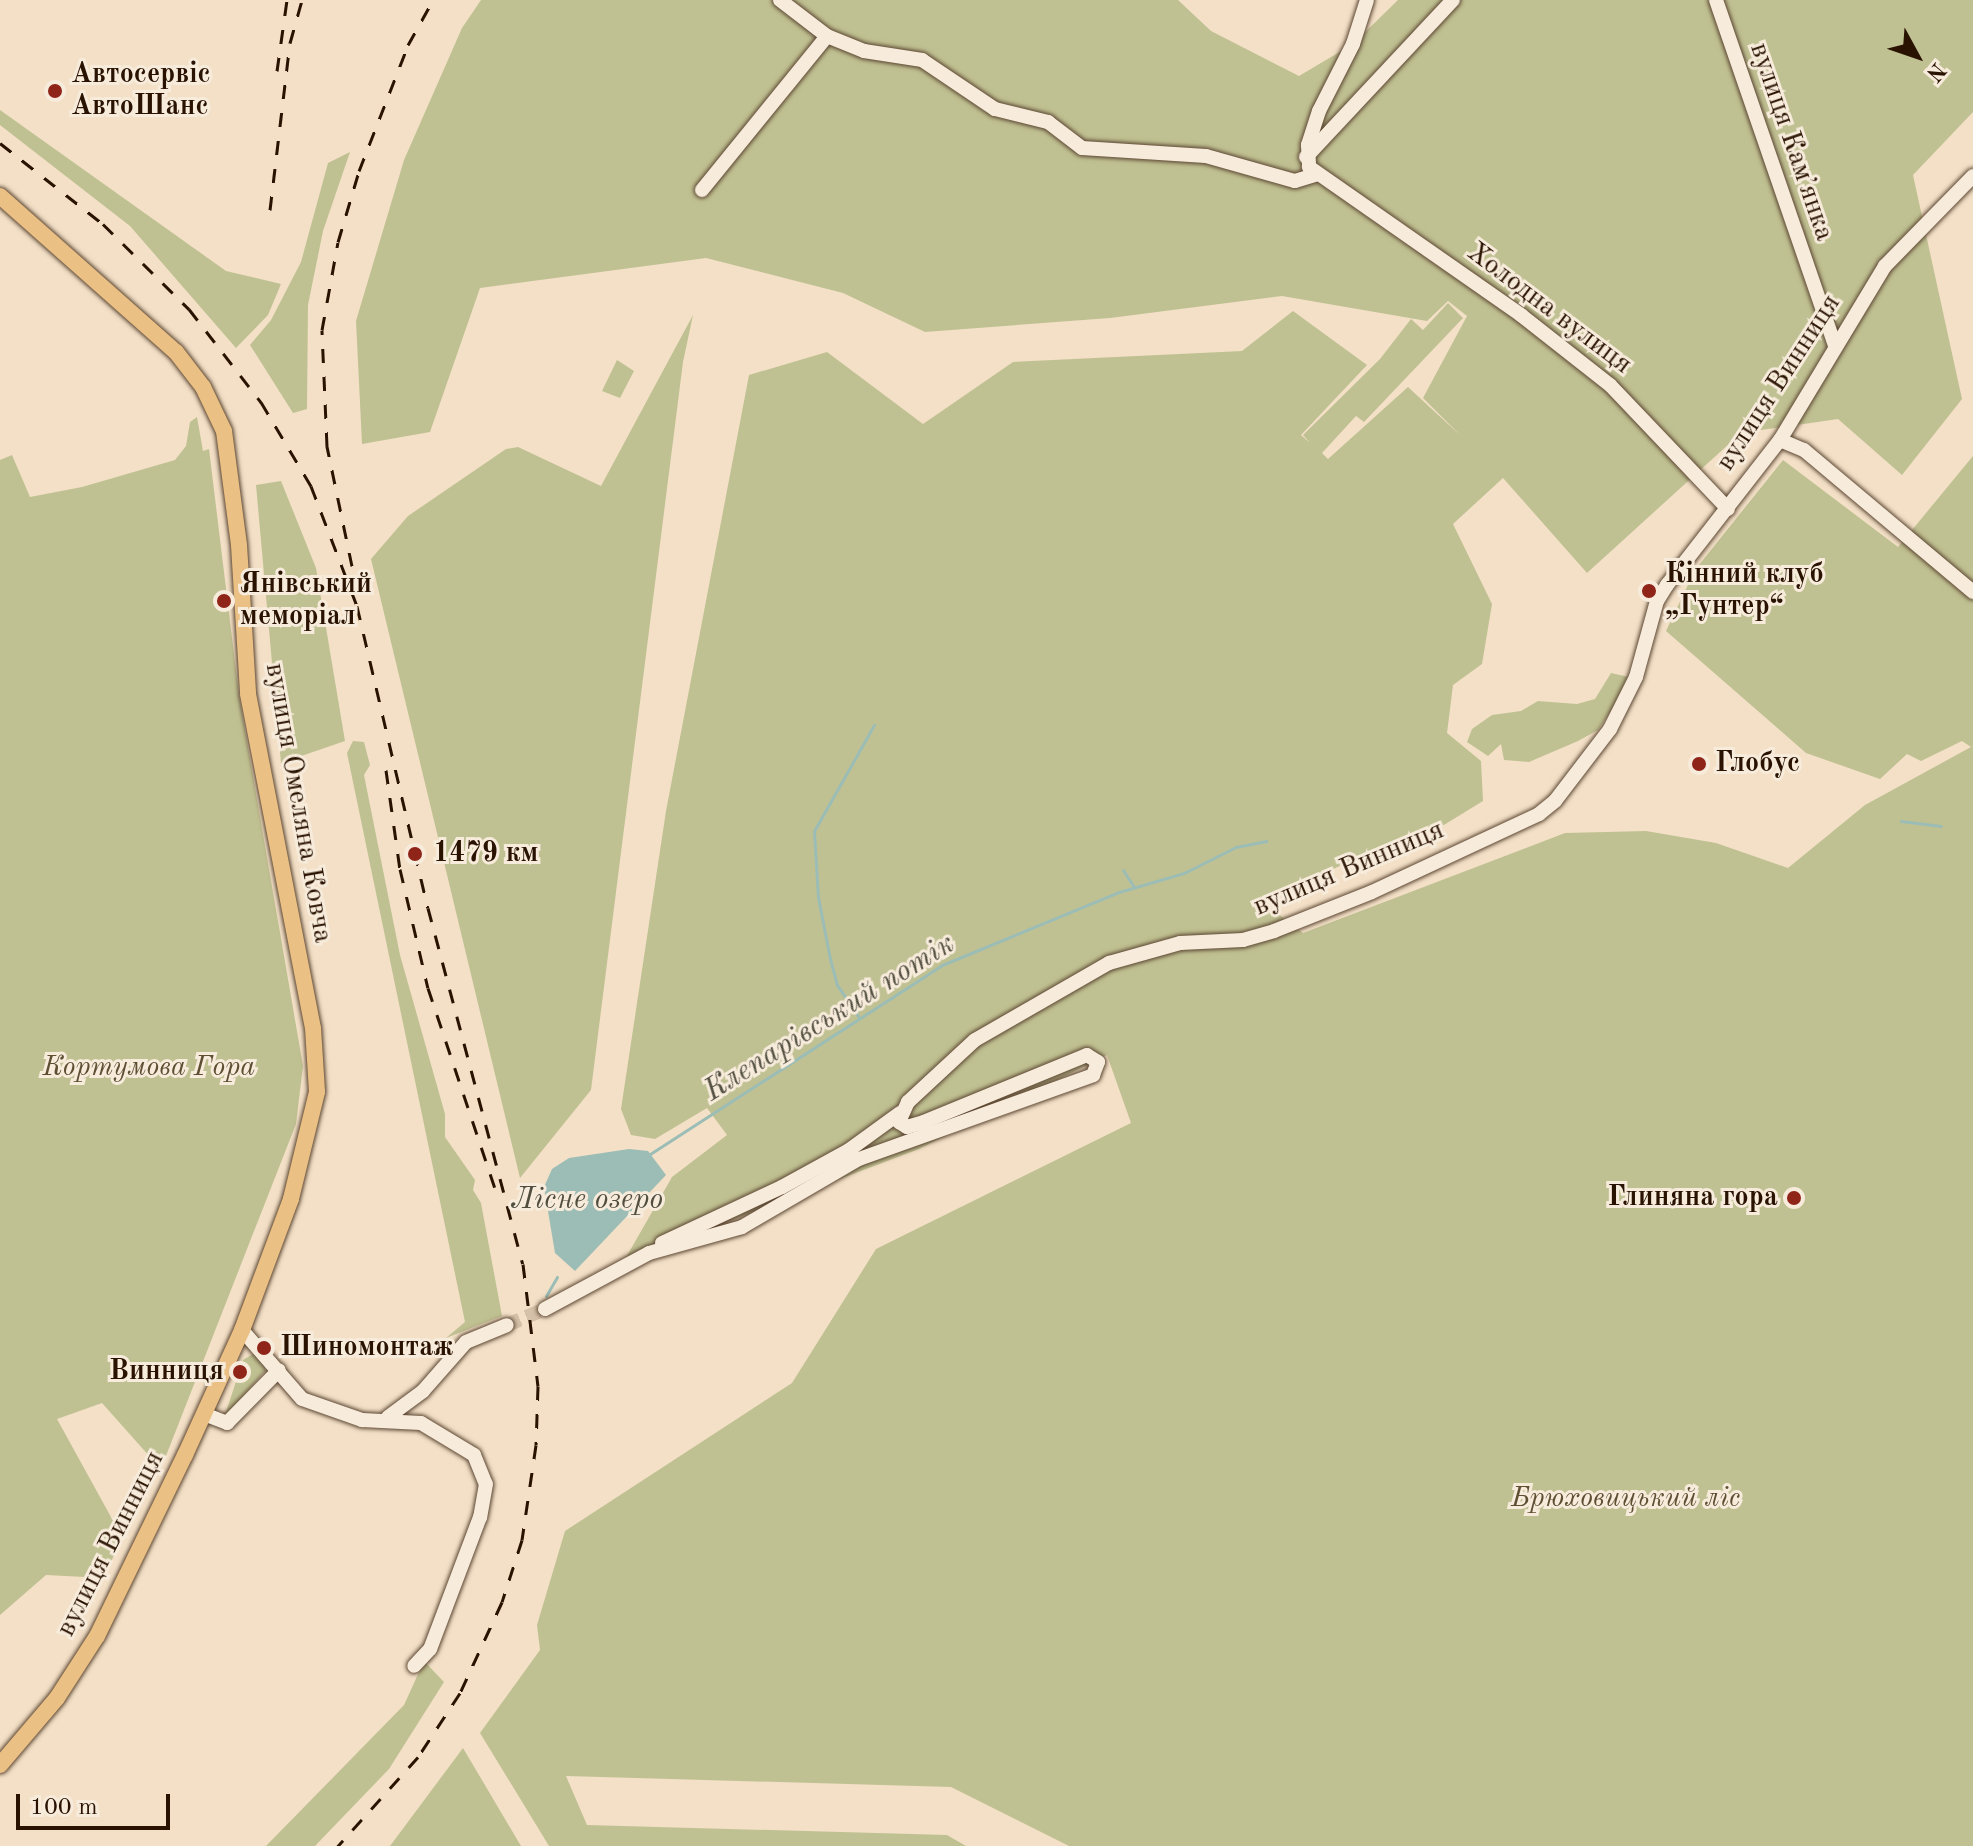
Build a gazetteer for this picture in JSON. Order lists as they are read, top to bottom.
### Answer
{
  "streets": {
    "main road": ["вулиця Винниця", "вулиця Омеляна Ковча"],
    "street": ["вулиця Камʼянка", "Холодна вулиця"]
  },
  "crossings": [
    ["вулиця Камʼянка", "вулиця Винниця"],
    ["Холодна вулиця", "вулиця Винниця"],
    ["вулиця Винниця", "вулиця Омеляна Ковча"]
  ],
  "water": ["Клепарівський потік", "Лісне озеро"],
  "parks": ["Кортумова Гора", "Брюховицький ліс"],
  "places": [
    "Автосервіс АвтоШанс",
    "Кінний клуб „Гунтер“",
    "Янівський меморіал",
    "Глобус",
    "1479 км",
    "Глиняна гора",
    "Шиномонтаж",
    "Винниця"
  ],
  "scale_bar": "100 m",
  "north": "bottom right"
}
